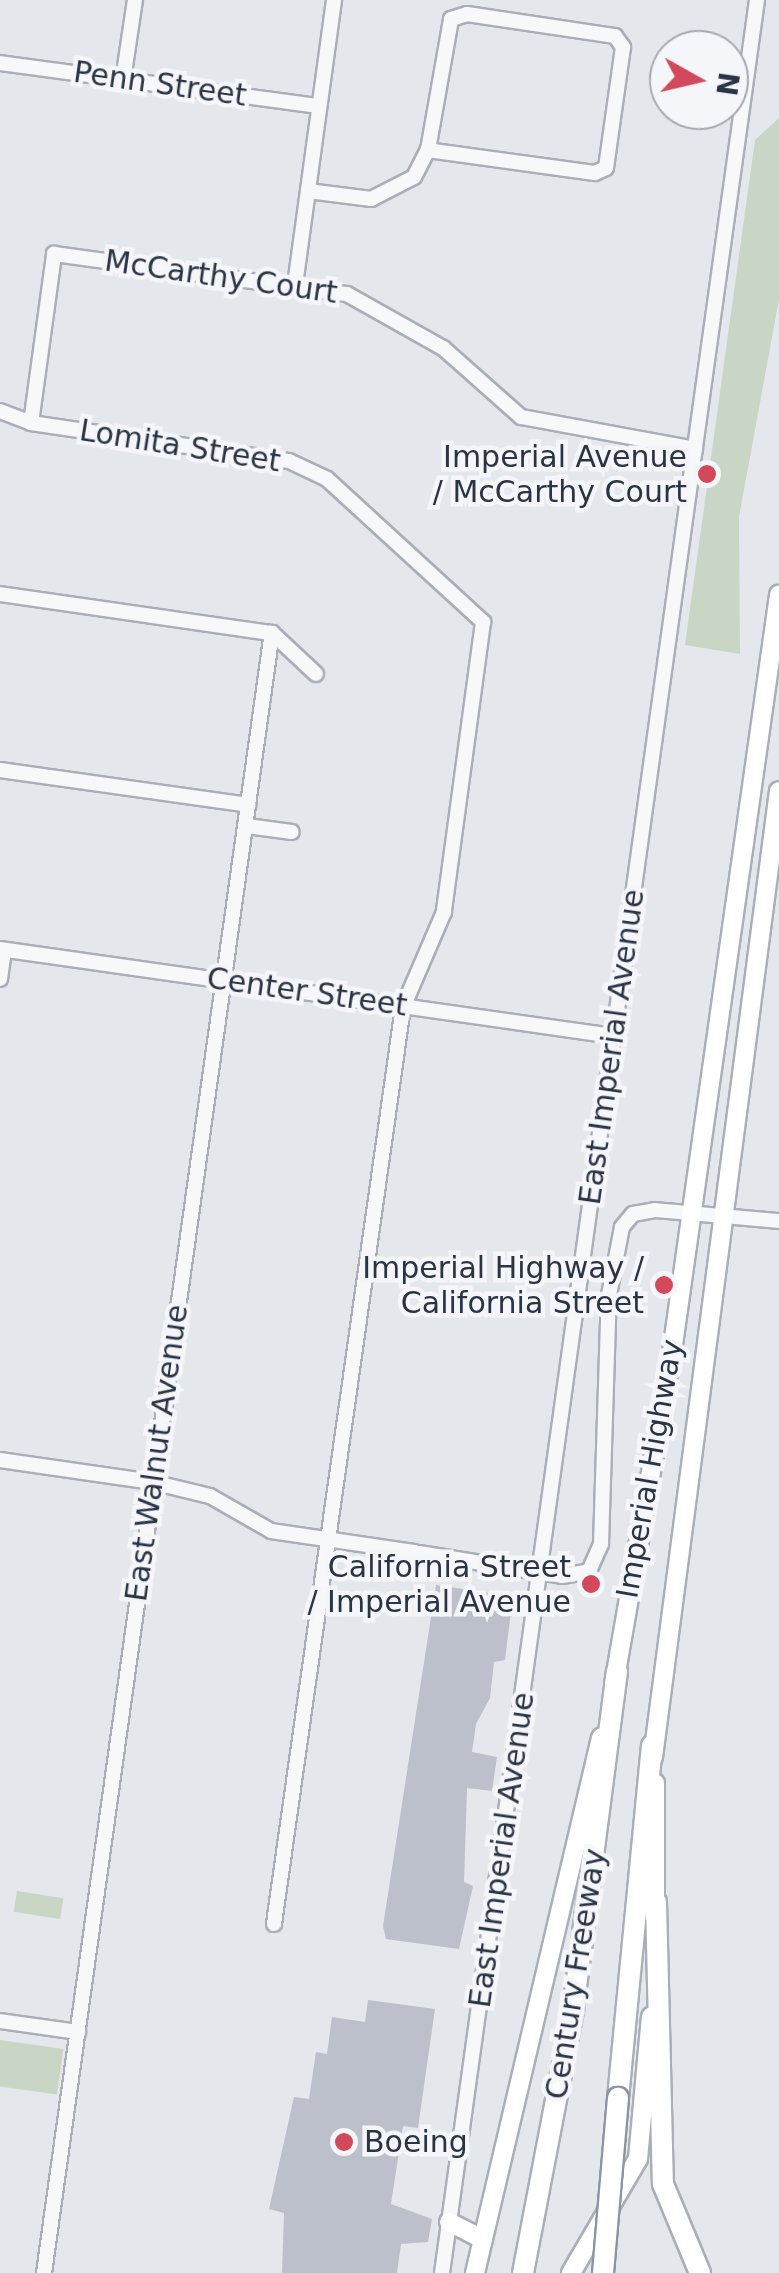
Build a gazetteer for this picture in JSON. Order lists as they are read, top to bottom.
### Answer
{
  "streets": {
    "highway": ["Century Freeway"],
    "main road": ["Imperial Highway"],
    "street": [
      "Penn Street",
      "McCarthy Court",
      "Lomita Street",
      "Center Street",
      "East Imperial Avenue",
      "East Walnut Avenue"
    ]
  },
  "crossings": [
    ["McCarthy Court", "Lomita Street"],
    ["McCarthy Court", "East Imperial Avenue"],
    ["Lomita Street", "Center Street"],
    ["Center Street", "East Imperial Avenue"],
    ["Center Street", "East Walnut Avenue"],
    ["Imperial Highway", "Century Freeway"]
  ],
  "places": [
    "Imperial Avenue / McCarthy Court",
    "Imperial Highway / California Street",
    "California Street / Imperial Avenue",
    "Boeing"
  ],
  "north": "right"
}
